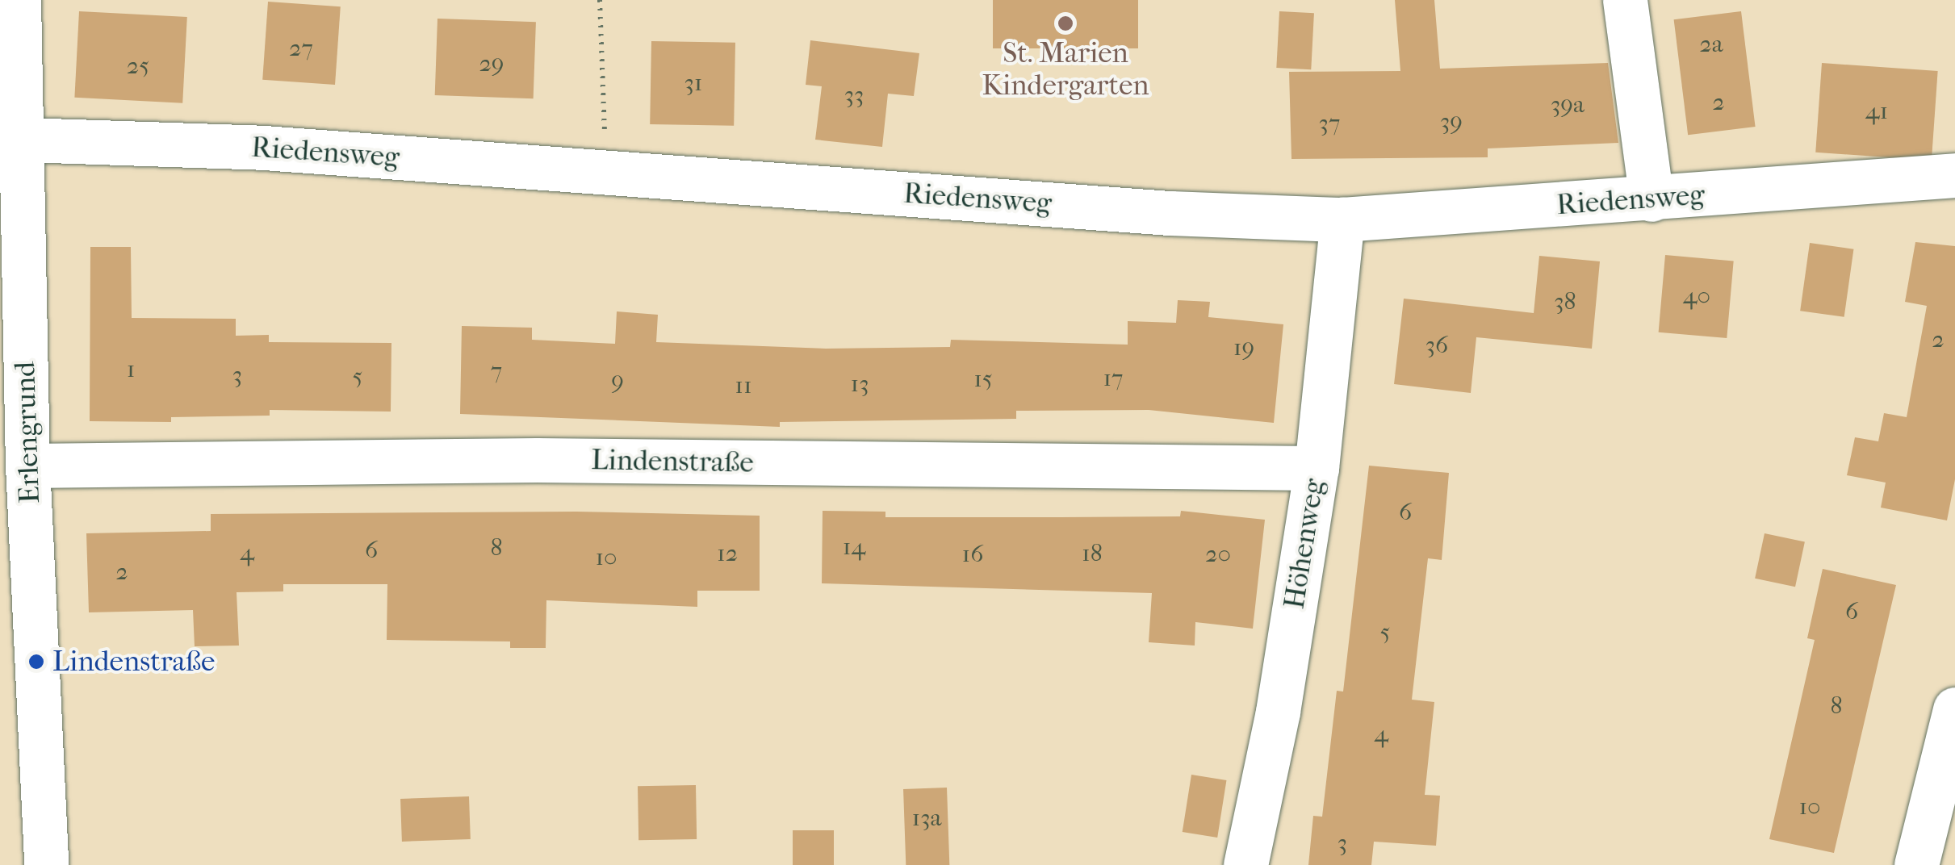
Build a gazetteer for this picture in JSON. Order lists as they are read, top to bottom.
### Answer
{
  "streets": {
    "street": [
      "Riedensweg",
      "Erlengrund",
      "Lindenstraße",
      "Höhenweg"
    ]
  },
  "crossings": [
    ["Riedensweg", "Erlengrund"],
    ["Riedensweg", "Höhenweg"],
    ["Erlengrund", "Lindenstraße"],
    ["Lindenstraße", "Höhenweg"]
  ],
  "places": ["St. Marien Kindergarten", "Lindenstraße"],
  "house_numbers": [
    "2a",
    "27",
    "29",
    "25",
    "31",
    "33",
    "2",
    "39a",
    "41",
    "39",
    "37",
    "40",
    "38",
    "2",
    "36",
    "19",
    "1",
    "7",
    "3",
    "5",
    "17",
    "15",
    "9",
    "13",
    "11",
    "6",
    "14",
    "8",
    "6",
    "4",
    "12",
    "18",
    "16",
    "20",
    "10",
    "2",
    "6",
    "5",
    "8",
    "4",
    "10",
    "13a",
    "3"
  ]
}
